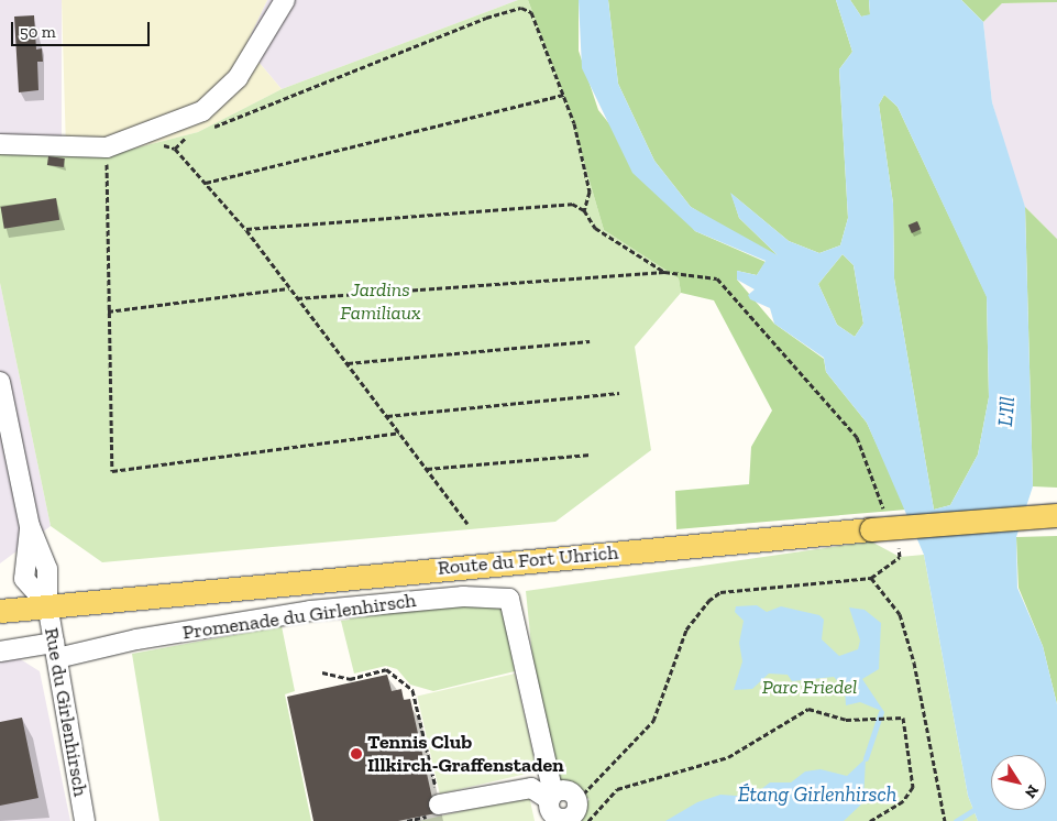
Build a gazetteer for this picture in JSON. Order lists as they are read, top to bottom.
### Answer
{
  "streets": {
    "main road": ["Route du Fort Uhrich"],
    "street": ["Promenade du Girlenhirsch", "Rue du Girlenhirsch"]
  },
  "crossings": [
    ["Route du Fort Uhrich", "Rue du Girlenhirsch"],
    ["Promenade du Girlenhirsch", "Rue du Girlenhirsch"]
  ],
  "water": ["L'Ill", "Étang Girlenhirsch"],
  "parks": ["Jardins Familiaux", "Parc Friedel"],
  "places": ["Tennis Club Illkirch-Graffenstaden"],
  "scale_bar": "50 m",
  "north": "bottom right"
}
